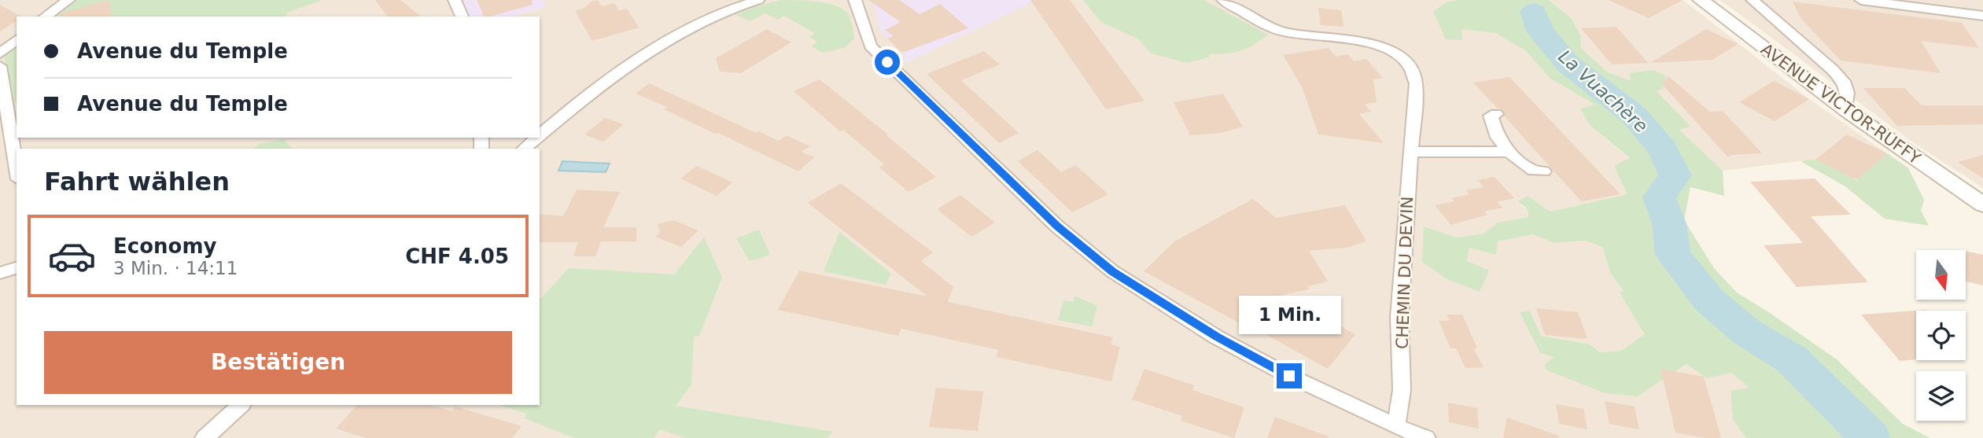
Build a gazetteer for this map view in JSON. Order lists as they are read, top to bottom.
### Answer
{
  "streets": {
    "street": ["AVENUE VICTOR-RUFFY", "CHEMIN DU DEVIN"]
  },
  "water": ["La Vuachère"],
  "north": "bottom",
  "page": {
    "banner": ["Avenue du Temple", "Avenue du Temple"],
    "heading": "Fahrt wählen",
    "list": [
      {
        "name": "Economy",
        "note": "3 Min. · 14:11",
        "value": "CHF 4.05"
      }
    ],
    "bubble": "1 Min.",
    "buttons": "Bestätigen"
  }
}
